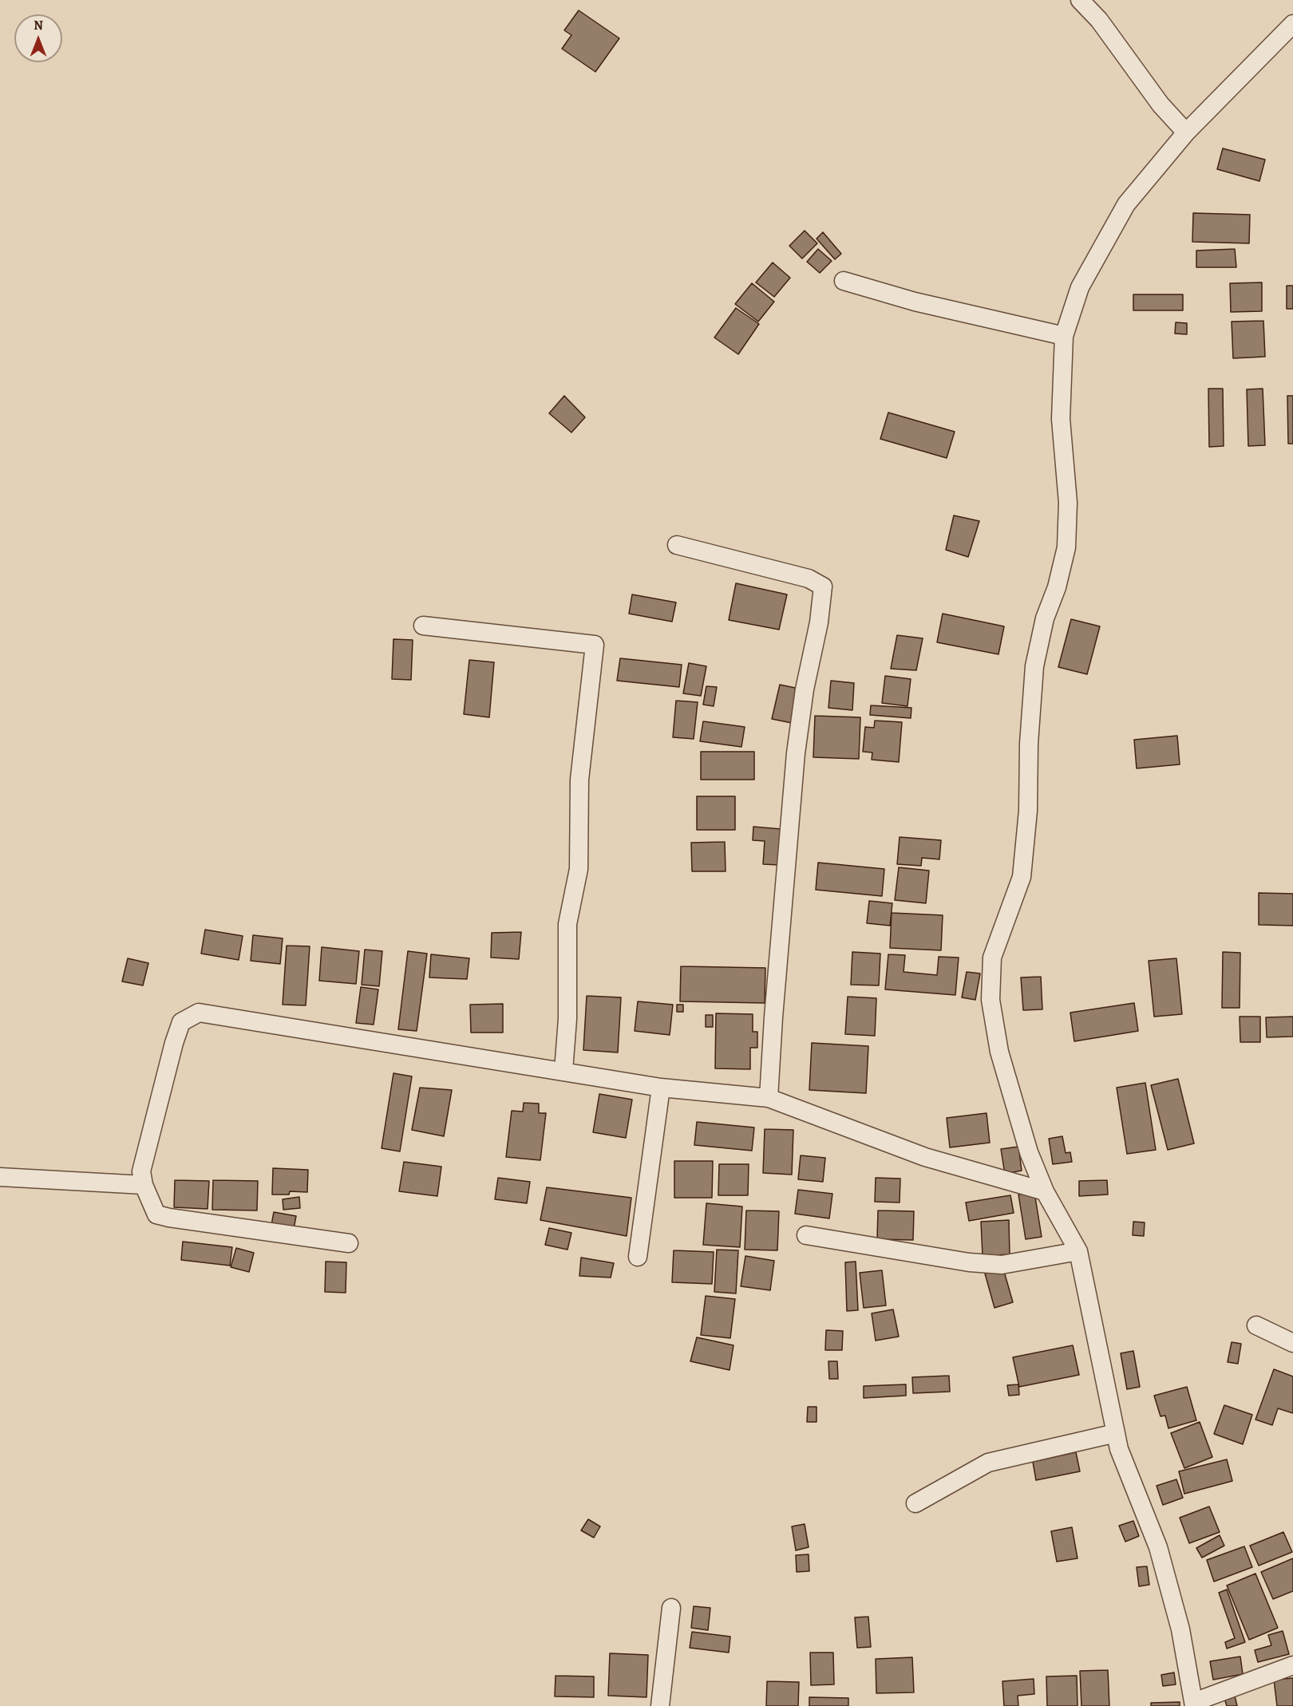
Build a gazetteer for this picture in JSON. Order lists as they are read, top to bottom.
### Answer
{
  "north": "top"
}
